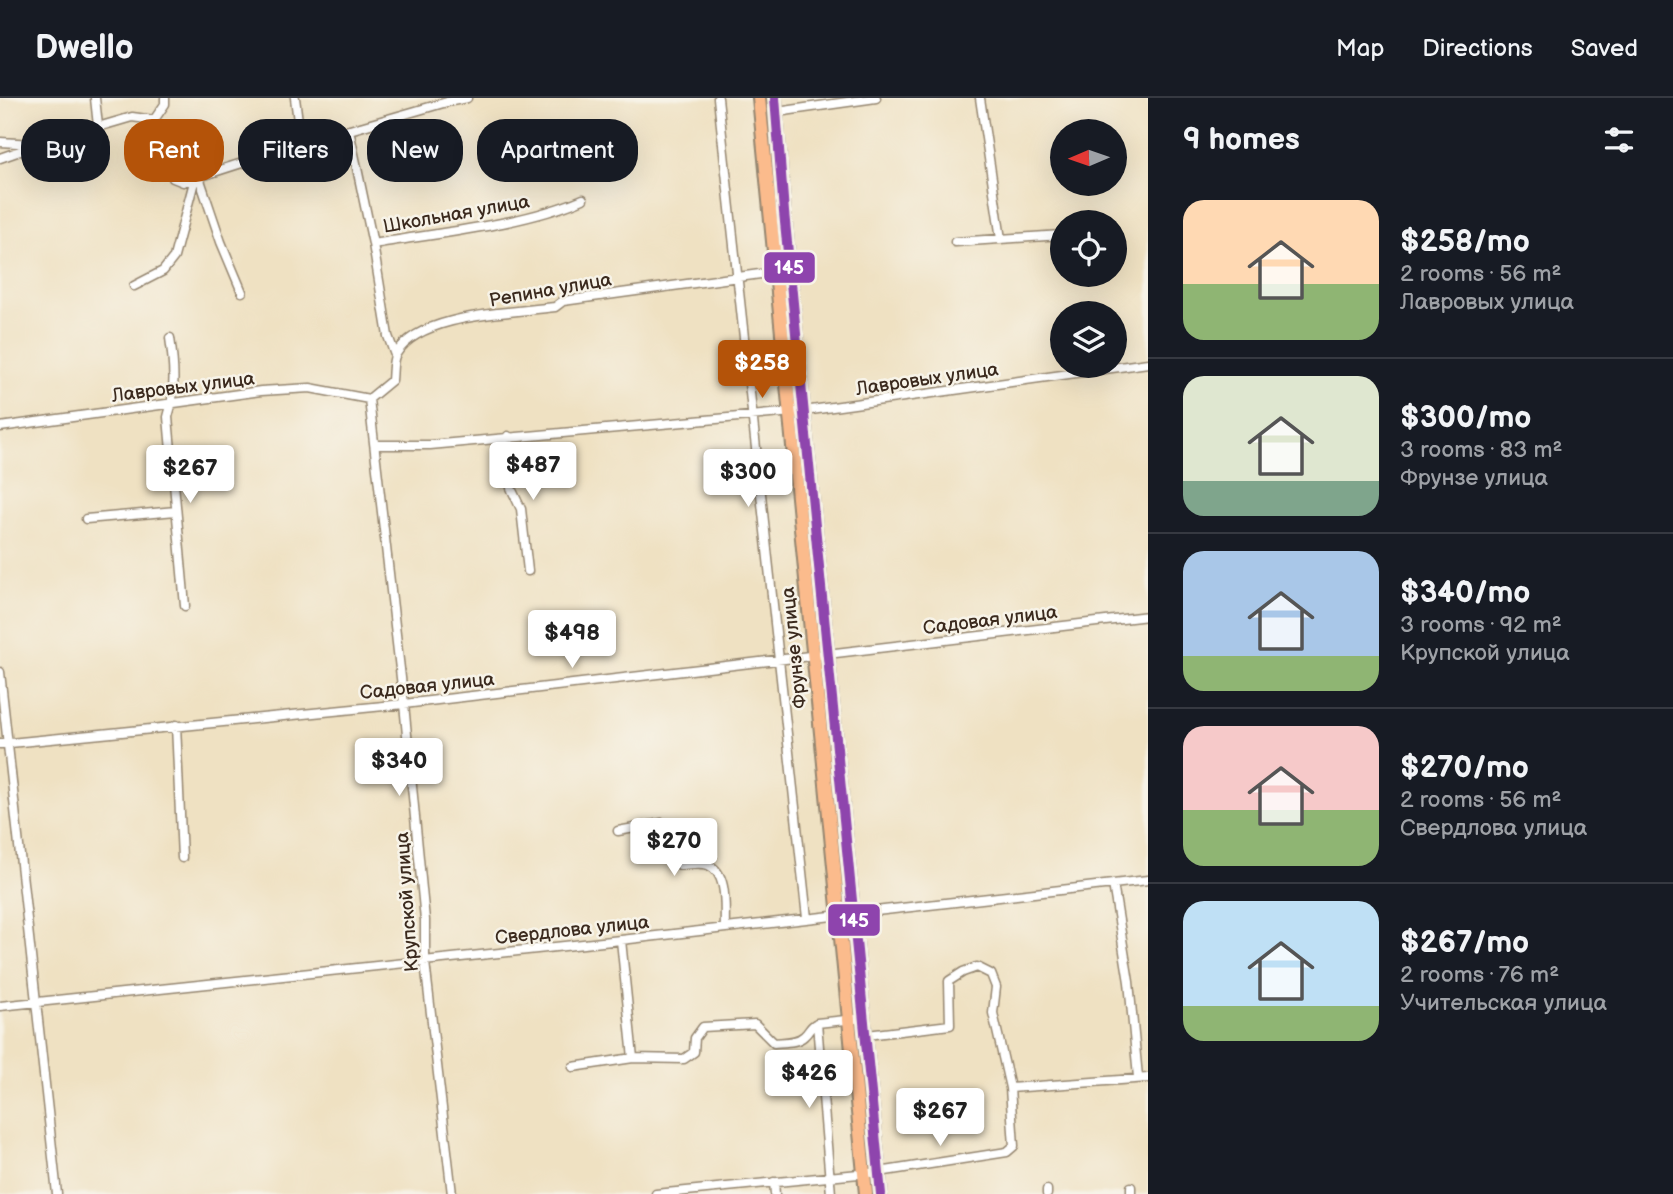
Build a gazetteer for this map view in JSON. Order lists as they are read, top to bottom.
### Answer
{
  "streets": {
    "main road": ["Фрунзе улица"],
    "street": [
      "Школьная улица",
      "Репина улица",
      "Лавровых улица",
      "Садовая улица",
      "Крупской улица",
      "Свердлова улица"
    ]
  },
  "crossings": [
    ["Репина улица", "Лавровых улица"],
    ["Репина улица", "Фрунзе улица"],
    ["Репина улица", "Крупской улица"],
    ["Лавровых улица", "Фрунзе улица"],
    ["Лавровых улица", "Крупской улица"],
    ["Садовая улица", "Фрунзе улица"],
    ["Садовая улица", "Крупской улица"],
    ["Фрунзе улица", "Свердлова улица"],
    ["Крупской улица", "Свердлова улица"]
  ],
  "lines": ["transit line 145"],
  "north": "left",
  "page": {
    "header": "Dwello",
    "nav": ["Map", "Directions", "Saved"],
    "heading": "9 homes",
    "chip": [
      "Buy",
      "Rent",
      "Filters",
      "New",
      "Apartment"
    ],
    "list": [
      {
        "name": "$258/mo",
        "note": "2 rooms · 56 m² · Лавровых улица"
      },
      {
        "name": "$300/mo",
        "note": "3 rooms · 83 m² · Фрунзе улица"
      },
      {
        "name": "$340/mo",
        "note": "3 rooms · 92 m² · Крупской улица"
      },
      {
        "name": "$270/mo",
        "note": "2 rooms · 56 m² · Свердлова улица"
      },
      {
        "name": "$267/mo",
        "note": "2 rooms · 76 m² · Учительская улица"
      }
    ],
    "price": [
      "$258",
      "$487",
      "$267",
      "$300",
      "$498",
      "$340",
      "$270",
      "$426",
      "$267"
    ]
  }
}
